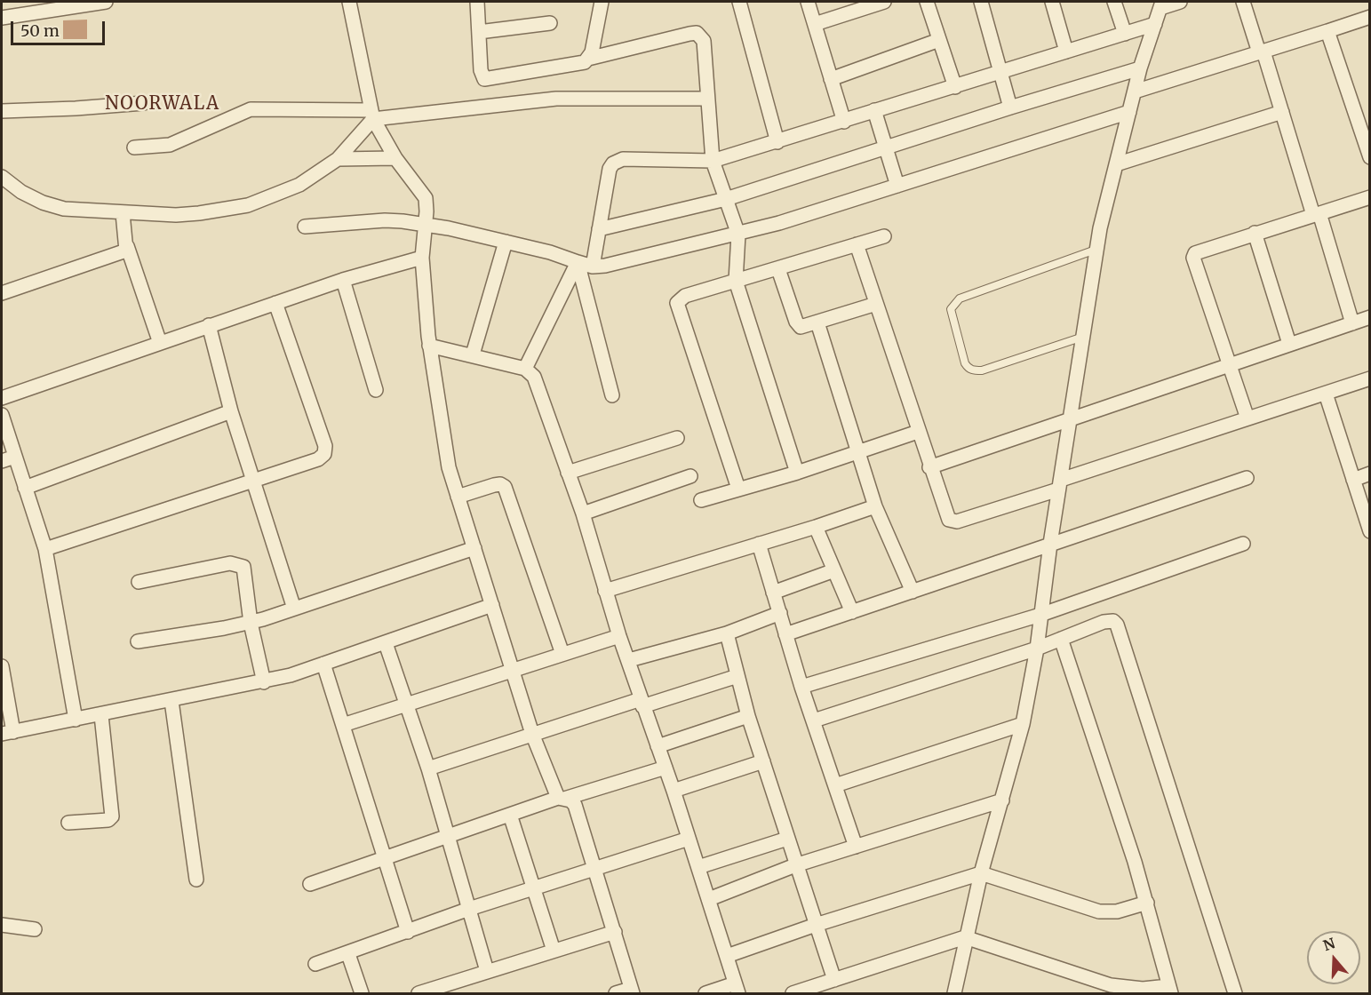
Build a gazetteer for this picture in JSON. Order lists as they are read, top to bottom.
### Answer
{
  "districts": ["NOORWALA"],
  "scale_bar": "50 m",
  "north": "top"
}
